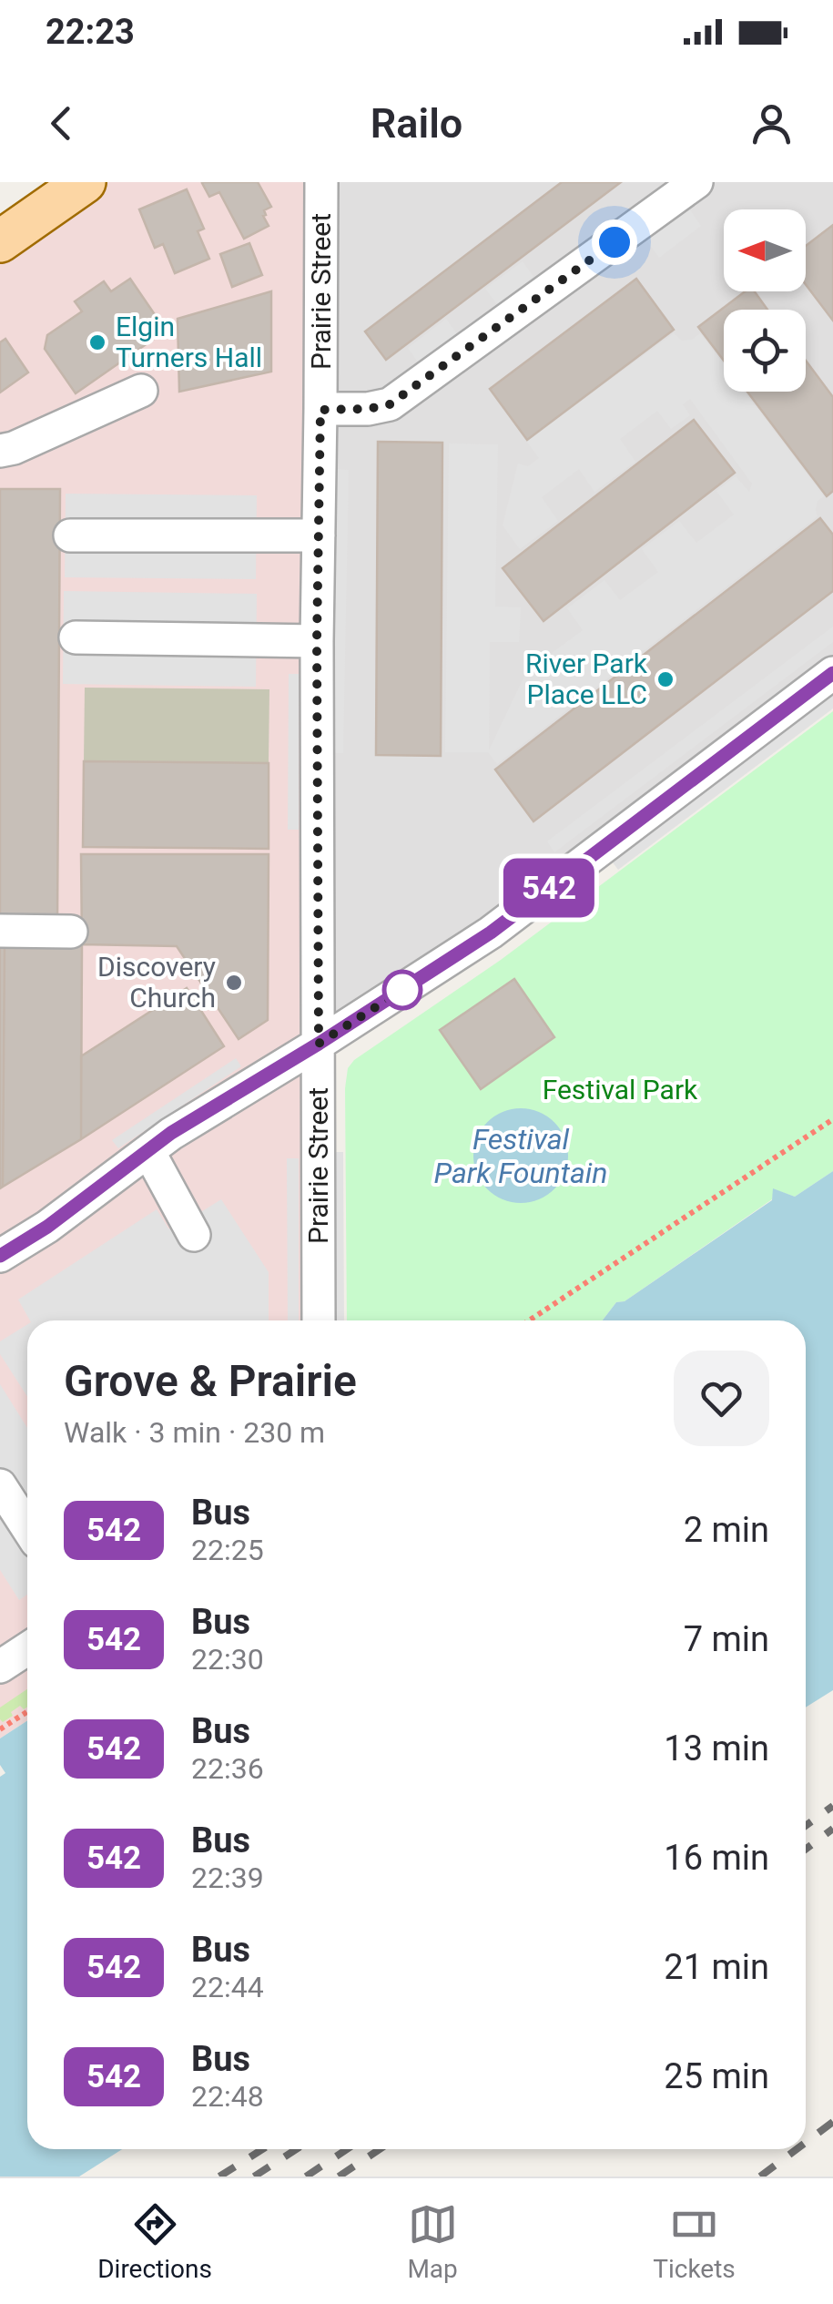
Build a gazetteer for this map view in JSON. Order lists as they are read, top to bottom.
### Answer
{
  "streets": {
    "street": ["Prairie Street"]
  },
  "water": ["Festival Park Fountain"],
  "parks": ["Festival Park"],
  "places": ["Elgin Turners Hall", "River Park Place LLC", "Discovery Church"],
  "lines": ["bus line 542"],
  "north": "left",
  "page": {
    "status": "22:23",
    "header": "Railo",
    "on_map": "542",
    "heading": ["Grove & Prairie", "Walk · 3 min · 230 m"],
    "list": [
      {
        "mark": "542",
        "name": "Bus",
        "note": "22:25",
        "value": "2 min"
      },
      {
        "mark": "542",
        "name": "Bus",
        "note": "22:30",
        "value": "7 min"
      },
      {
        "mark": "542",
        "name": "Bus",
        "note": "22:36",
        "value": "13 min"
      },
      {
        "mark": "542",
        "name": "Bus",
        "note": "22:39",
        "value": "16 min"
      },
      {
        "mark": "542",
        "name": "Bus",
        "note": "22:44",
        "value": "21 min"
      },
      {
        "mark": "542",
        "name": "Bus",
        "note": "22:48",
        "value": "25 min"
      }
    ],
    "tabs": ["Directions", "Map", "Tickets"]
  }
}
